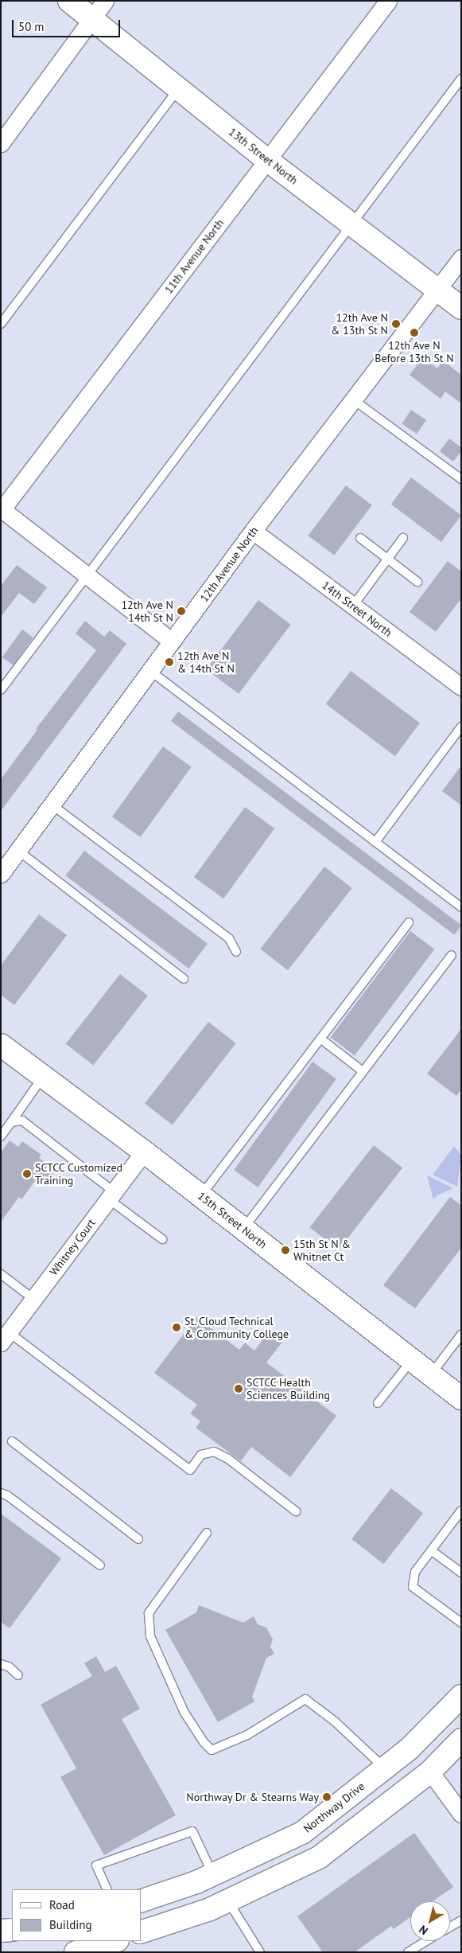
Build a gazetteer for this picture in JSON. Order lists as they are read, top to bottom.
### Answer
{
  "streets": {
    "street": [
      "13th Street North",
      "11th Avenue North",
      "12th Avenue North",
      "14th Street North",
      "15th Street North",
      "Whitney Court",
      "Northway Drive"
    ]
  },
  "crossings": [
    ["13th Street North", "11th Avenue North"],
    ["13th Street North", "12th Avenue North"],
    ["12th Avenue North", "14th Street North"],
    ["15th Street North", "Whitney Court"]
  ],
  "places": [
    "12th Ave N & 13th St N",
    "12th Ave N Before 13th St N",
    "12th Ave N 14th St N",
    "12th Ave N & 14th St N",
    "SCTCC Customized Training",
    "15th St N & Whitnet Ct",
    "St. Cloud Technical & Community College",
    "SCTCC Health Sciences Building",
    "Northway Dr & Stearns Way"
  ],
  "legend": ["Road", "Building"],
  "scale_bar": "50 m",
  "north": "bottom left"
}
